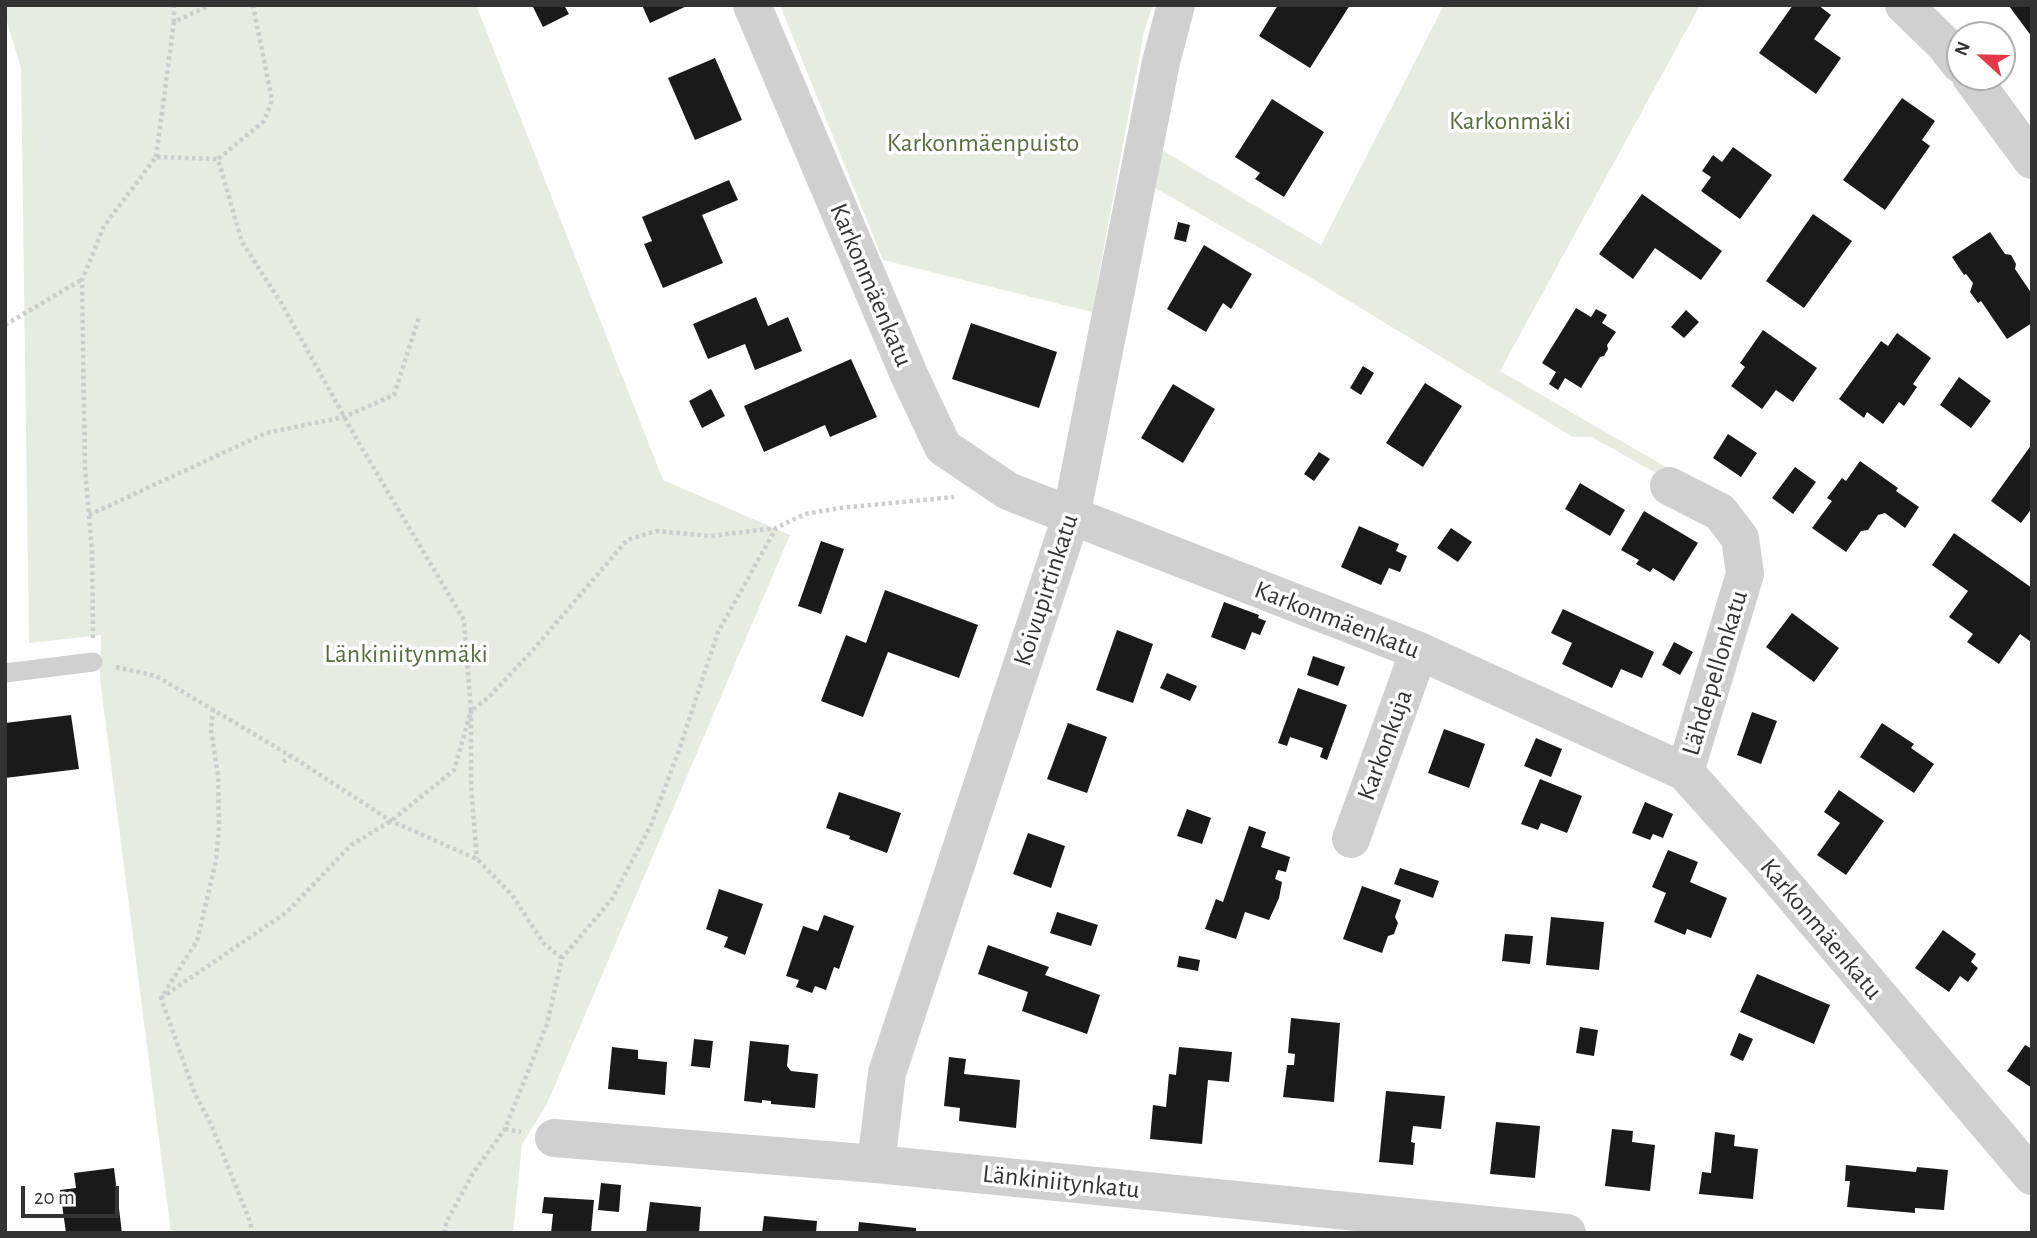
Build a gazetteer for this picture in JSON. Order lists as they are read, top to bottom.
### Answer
{
  "streets": {
    "street": [
      "Karkonmäenkatu",
      "Koivupirtinkatu",
      "Lähdepellonkatu",
      "Karkonkuja",
      "Länkiniitynkatu"
    ]
  },
  "crossings": [
    ["Karkonmäenkatu", "Koivupirtinkatu"],
    ["Karkonmäenkatu", "Lähdepellonkatu"],
    ["Karkonmäenkatu", "Karkonkuja"],
    ["Koivupirtinkatu", "Länkiniitynkatu"]
  ],
  "parks": ["Karkonmäki", "Karkonmäenpuisto", "Länkiniitynmäki"],
  "scale_bar": "20 m",
  "north": "left"
}
